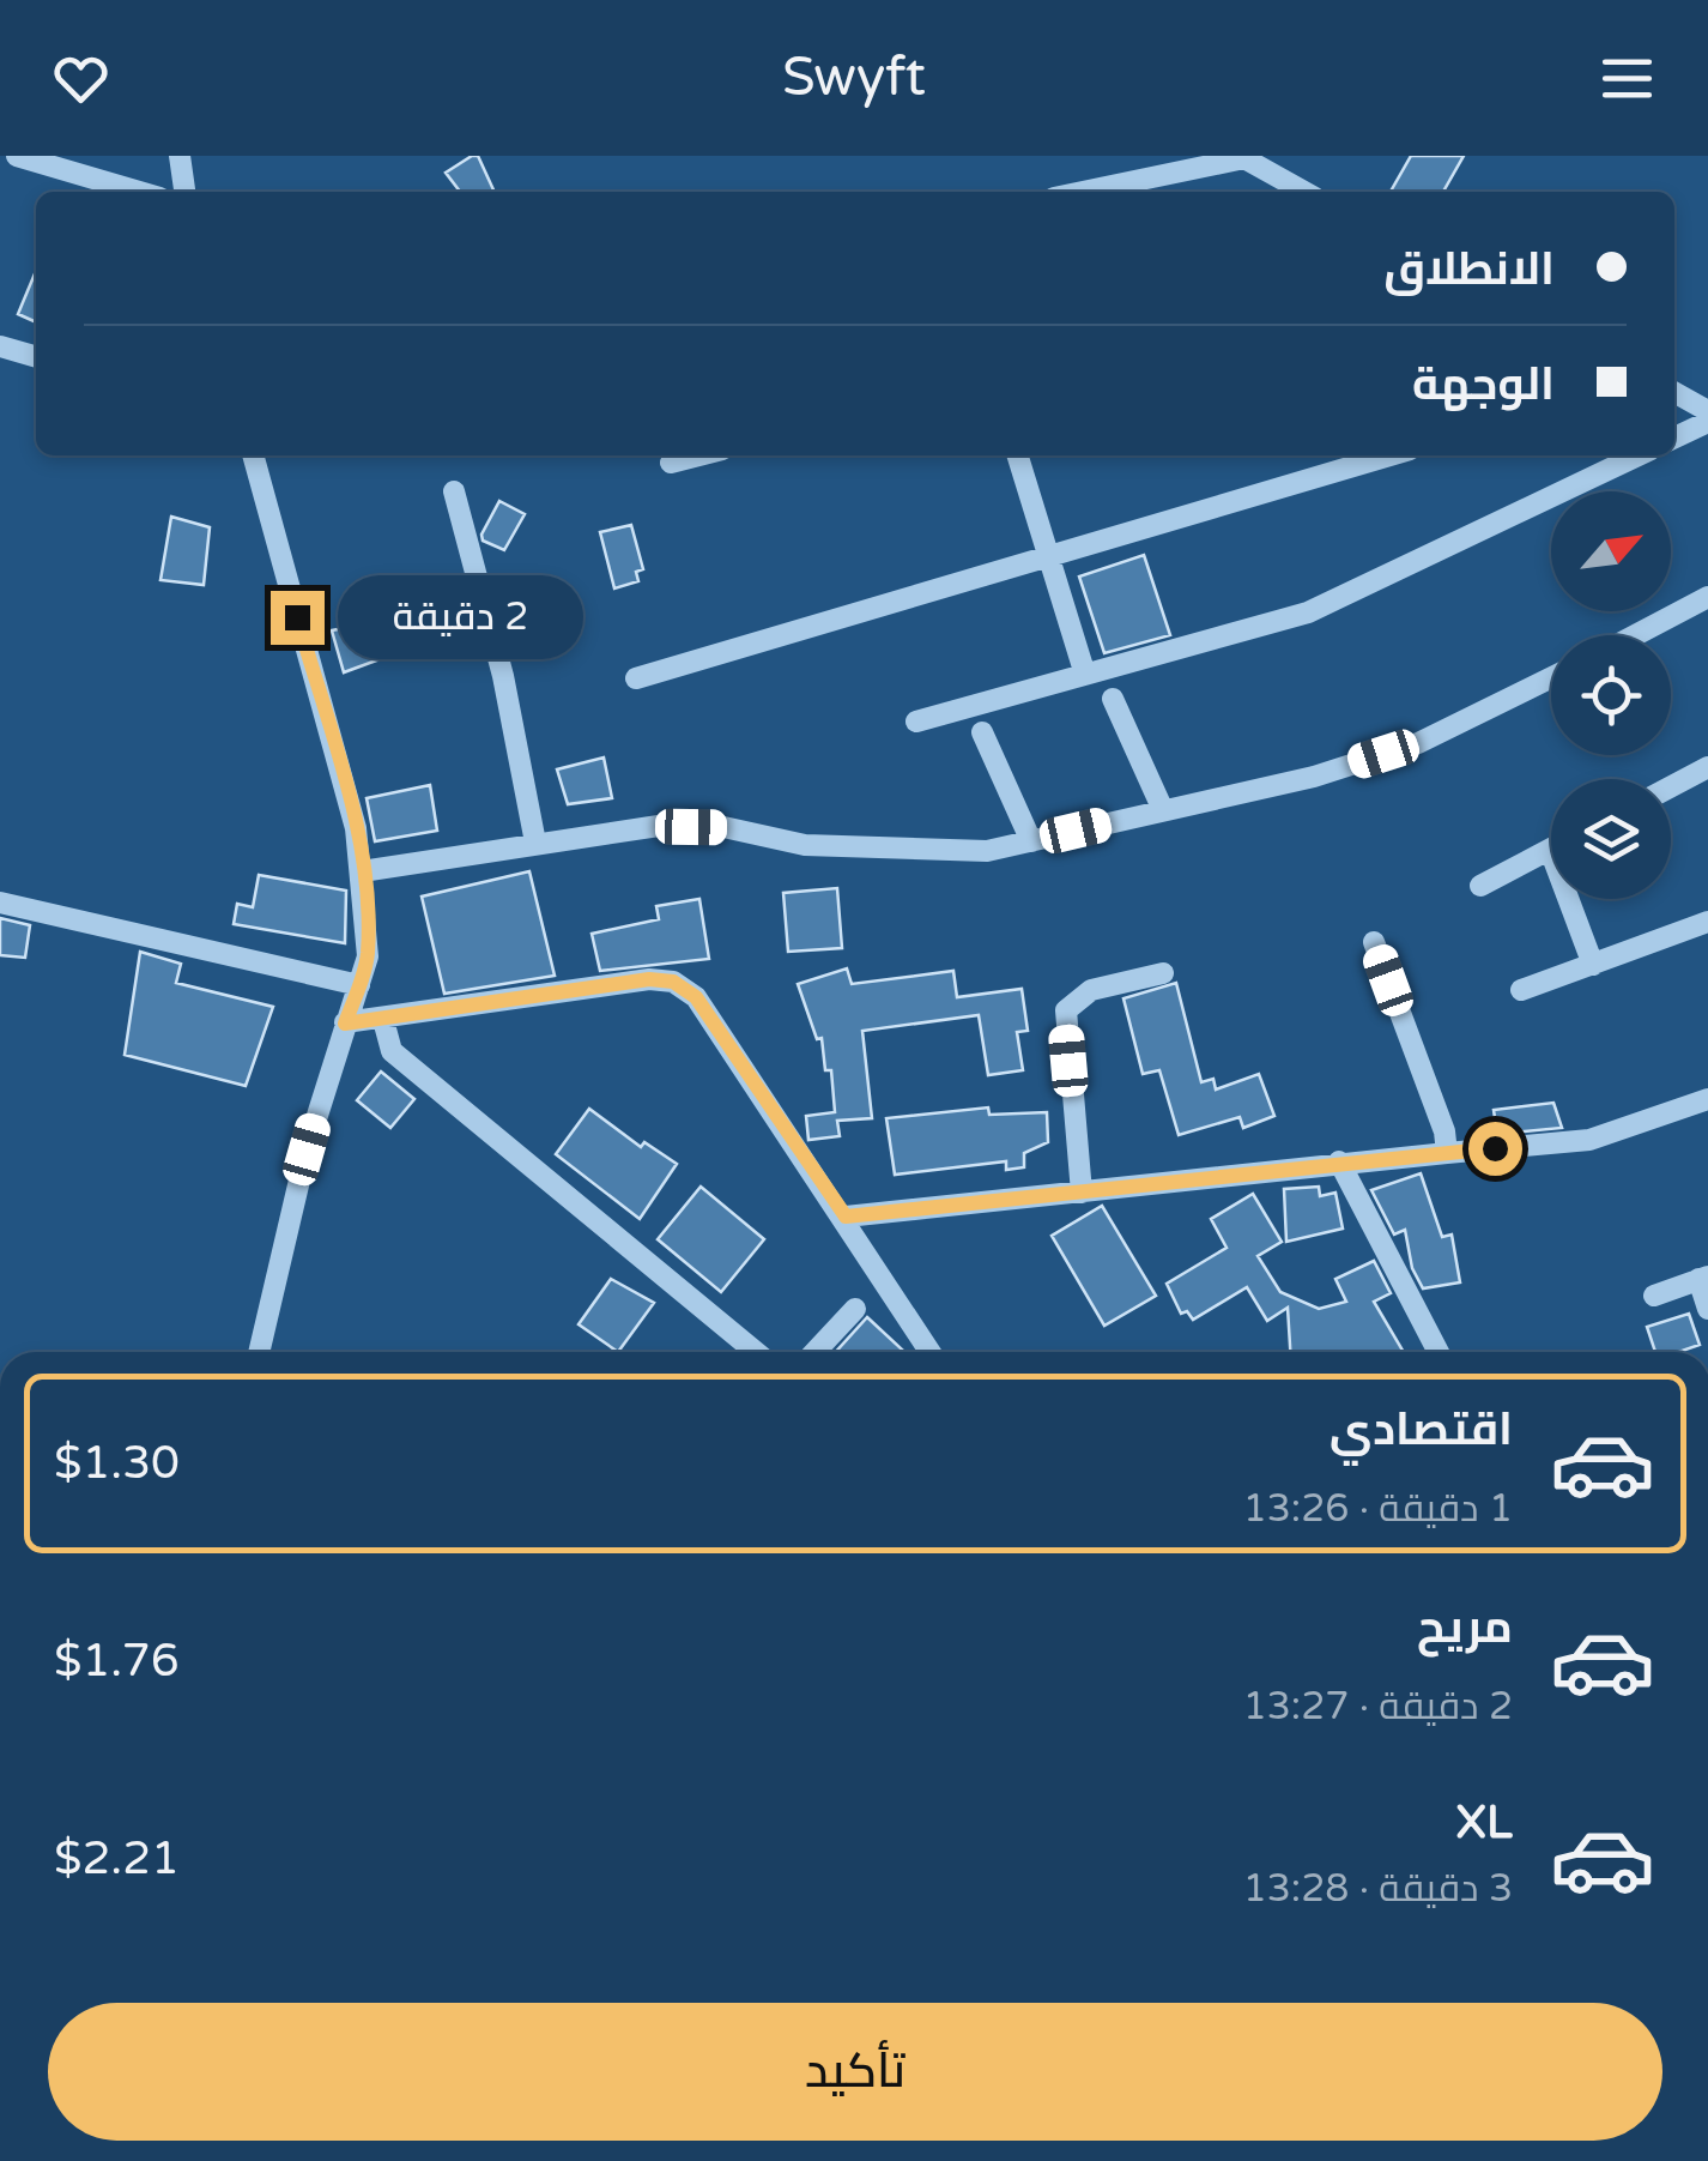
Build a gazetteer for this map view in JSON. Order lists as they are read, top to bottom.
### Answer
{
  "north": "top right",
  "page": {
    "header": "Swyft",
    "banner": ["الانطلاق", "الوجهة"],
    "bubble": "2 دقيقة",
    "list": [
      {
        "name": "اقتصادي",
        "note": "1 دقيقة · 13:26",
        "value": "$1.30"
      },
      {
        "name": "مريح",
        "note": "2 دقيقة · 13:27",
        "value": "$1.76"
      },
      {
        "name": "XL",
        "note": "3 دقيقة · 13:28",
        "value": "$2.21"
      }
    ],
    "buttons": "تأكيد"
  }
}
